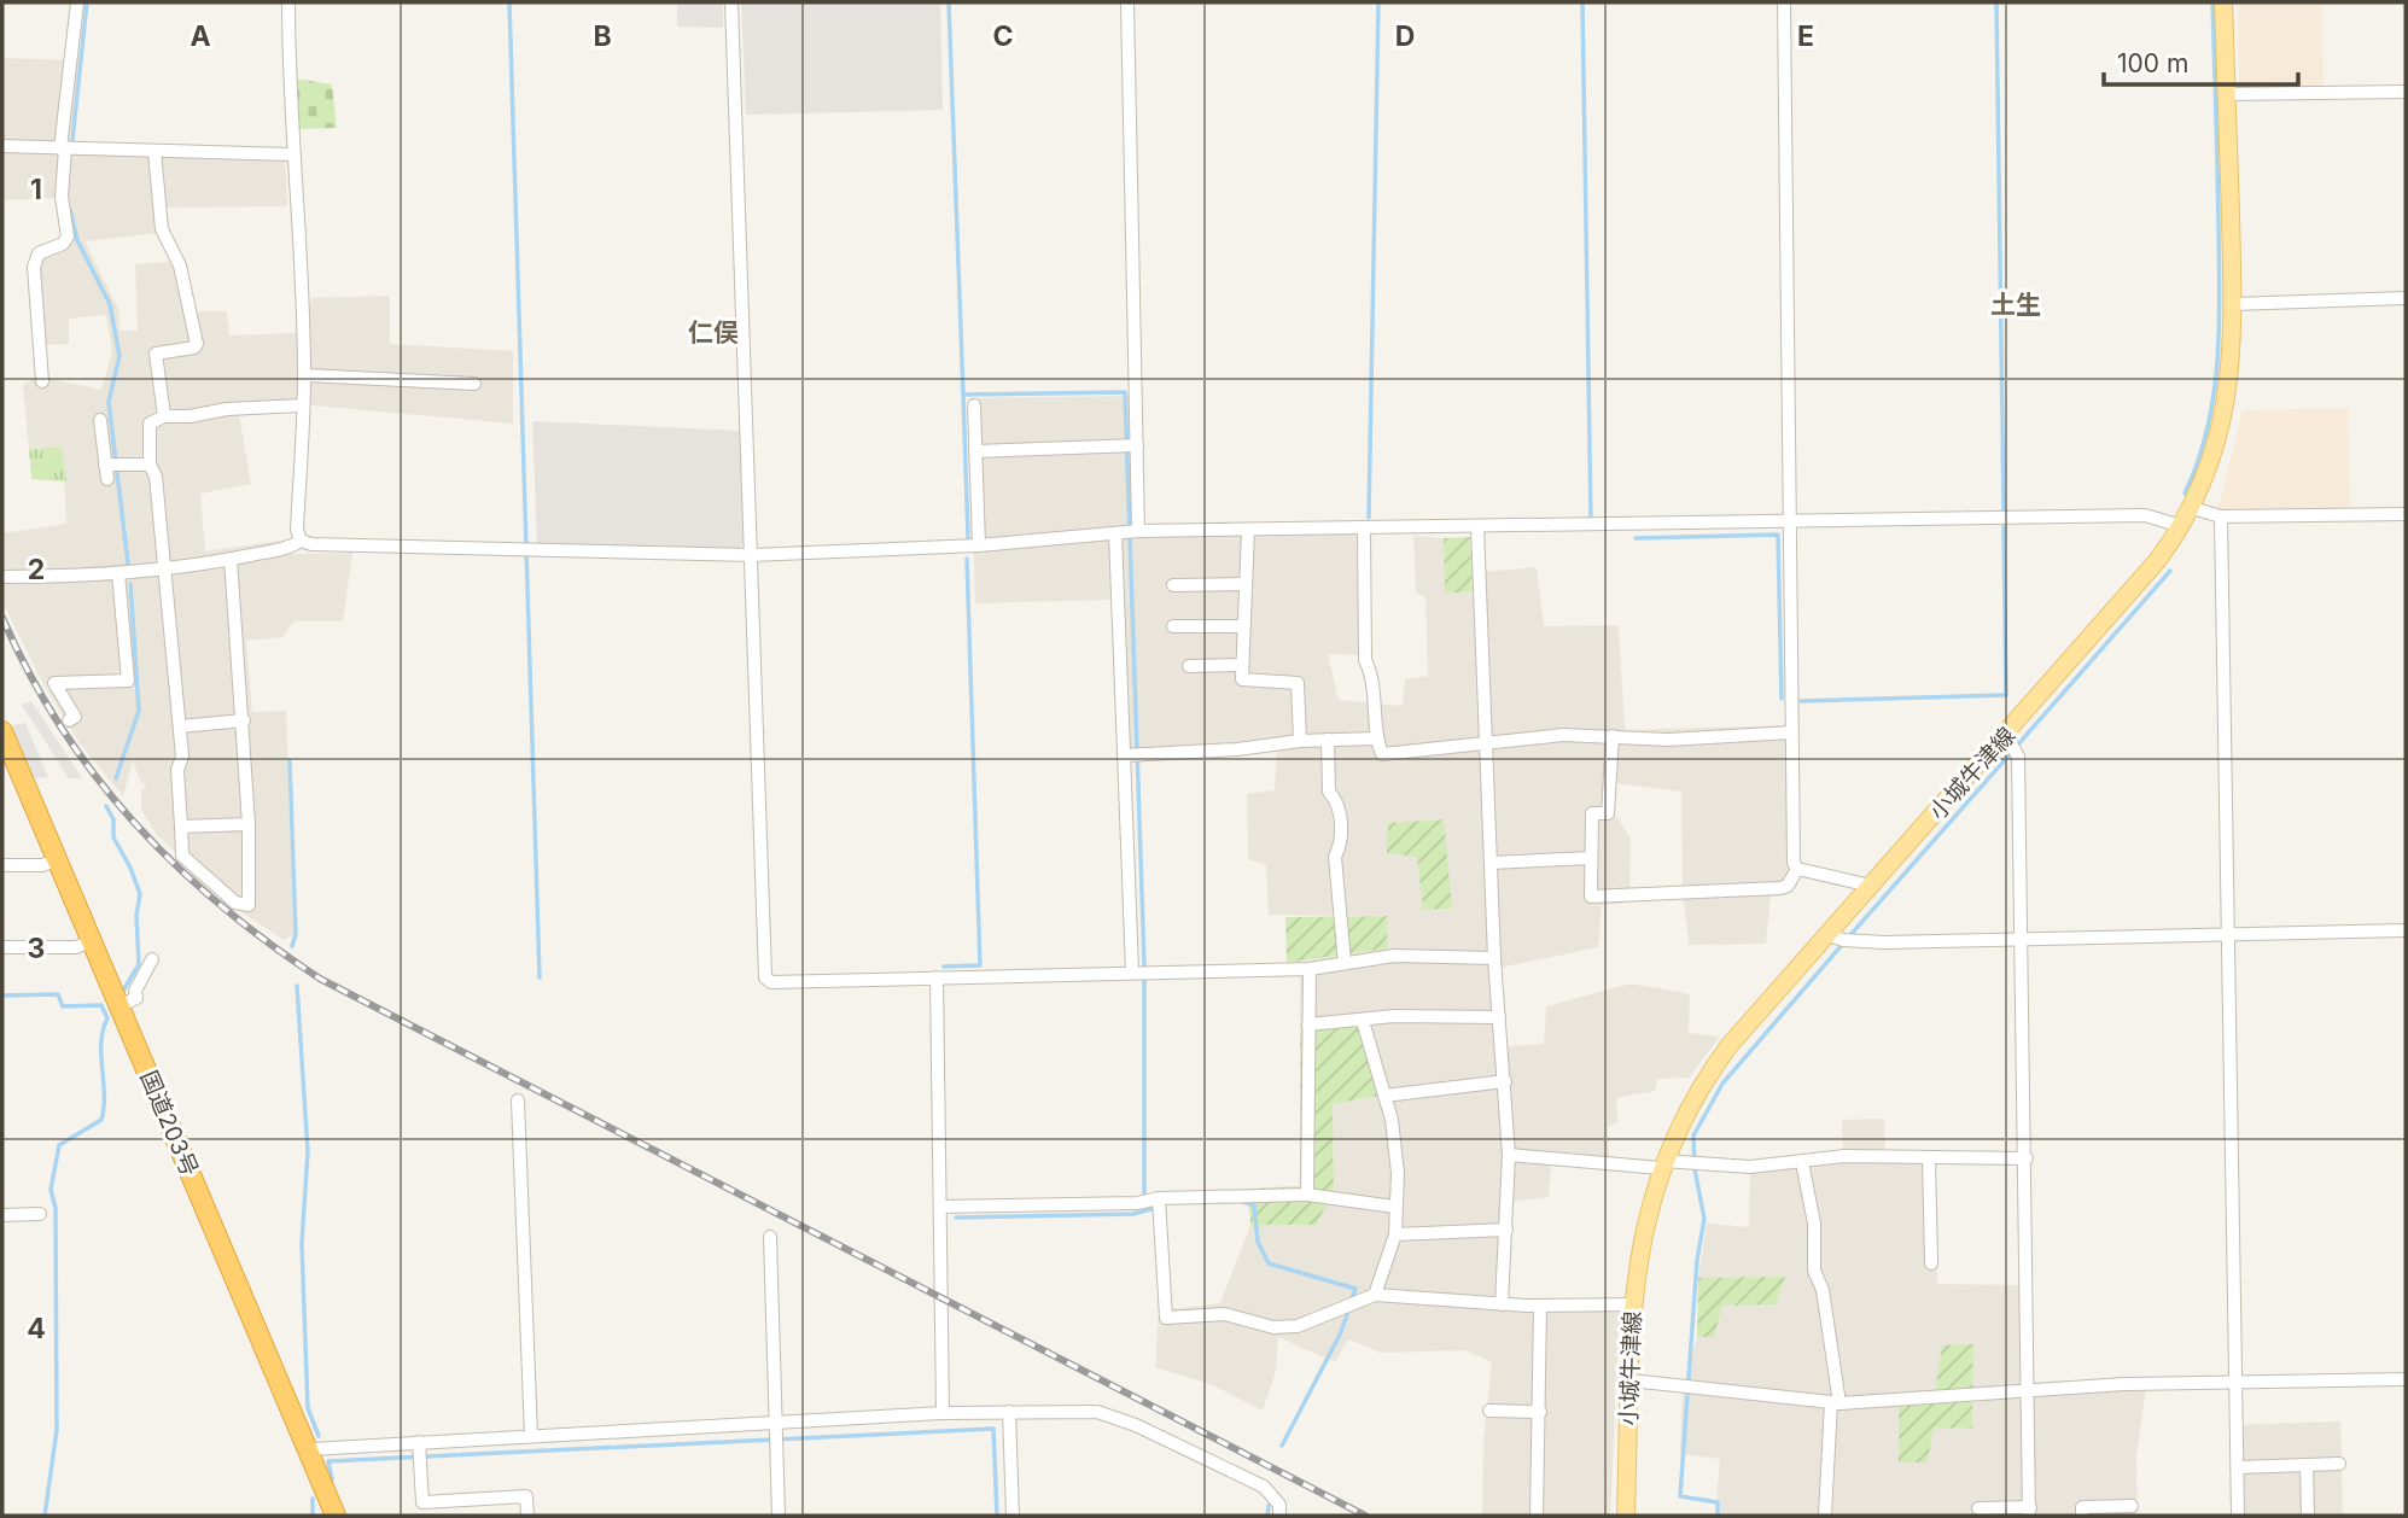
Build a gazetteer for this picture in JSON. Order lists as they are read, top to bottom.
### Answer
{
  "streets": {
    "highway": ["国道203号"],
    "main road": ["小城牛津線"]
  },
  "districts": ["土生", "仁俣"],
  "scale_bar": "100 m",
  "grid": {
    "columns": [
      "A",
      "B",
      "C",
      "D",
      "E"
    ],
    "rows": [
      "1",
      "2",
      "3",
      "4"
    ]
  }
}
